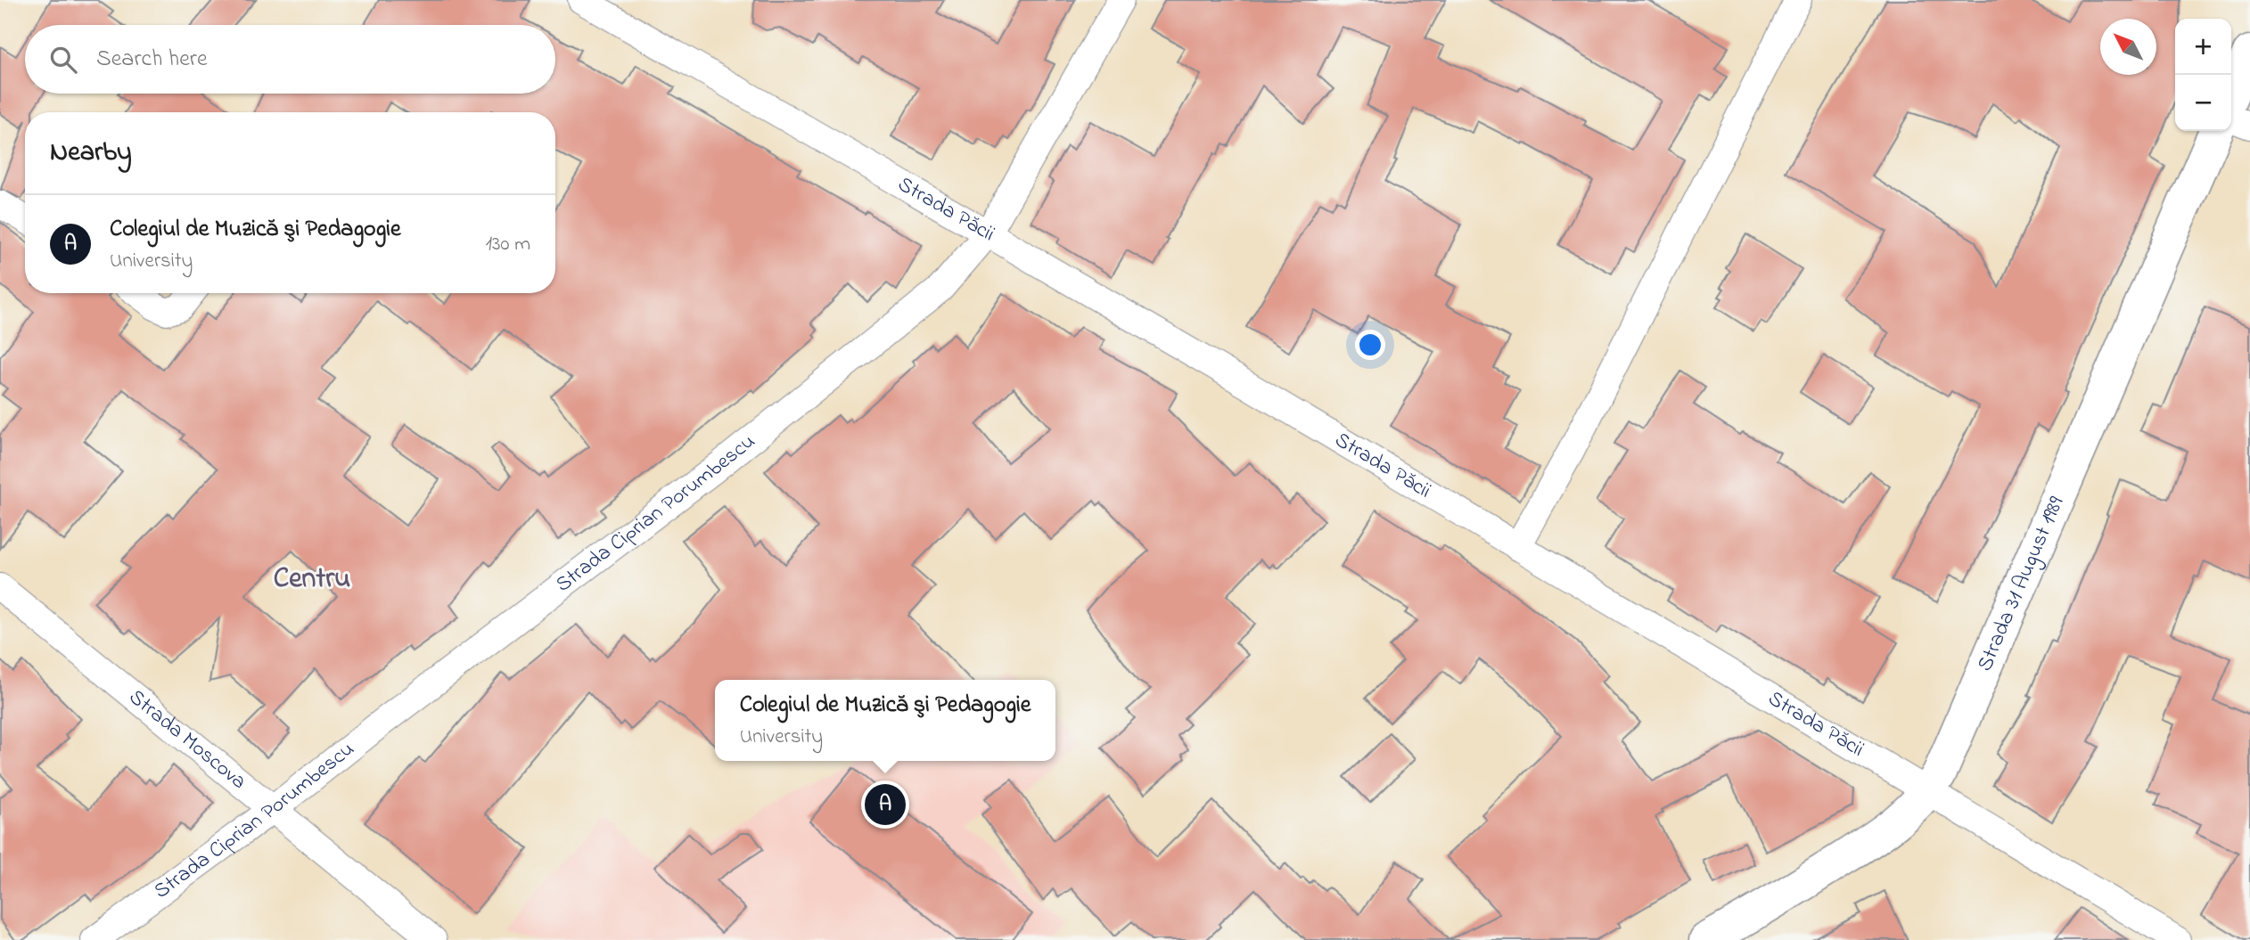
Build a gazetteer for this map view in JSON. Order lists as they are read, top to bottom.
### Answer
{
  "streets": {
    "main road": ["Strada 31 August 1989"],
    "street": ["Strada Păcii", "Strada Ciprian Porumbescu", "Strada Moscova"]
  },
  "crossings": [
    ["Strada Păcii", "Strada Ciprian Porumbescu"],
    ["Strada Păcii", "Strada 31 August 1989"],
    ["Strada Ciprian Porumbescu", "Strada Moscova"]
  ],
  "districts": ["Centru"],
  "north": "top left",
  "page": {
    "map_buttons": ["+", "−"],
    "search": "Search here",
    "heading": "Nearby",
    "list": [
      {
        "mark": "A",
        "name": "Colegiul de Muzică şi Pedagogie",
        "note": "University",
        "value": "130 m"
      }
    ],
    "popup": ["Colegiul de Muzică şi Pedagogie", "University"],
    "pins": "A"
  }
}
